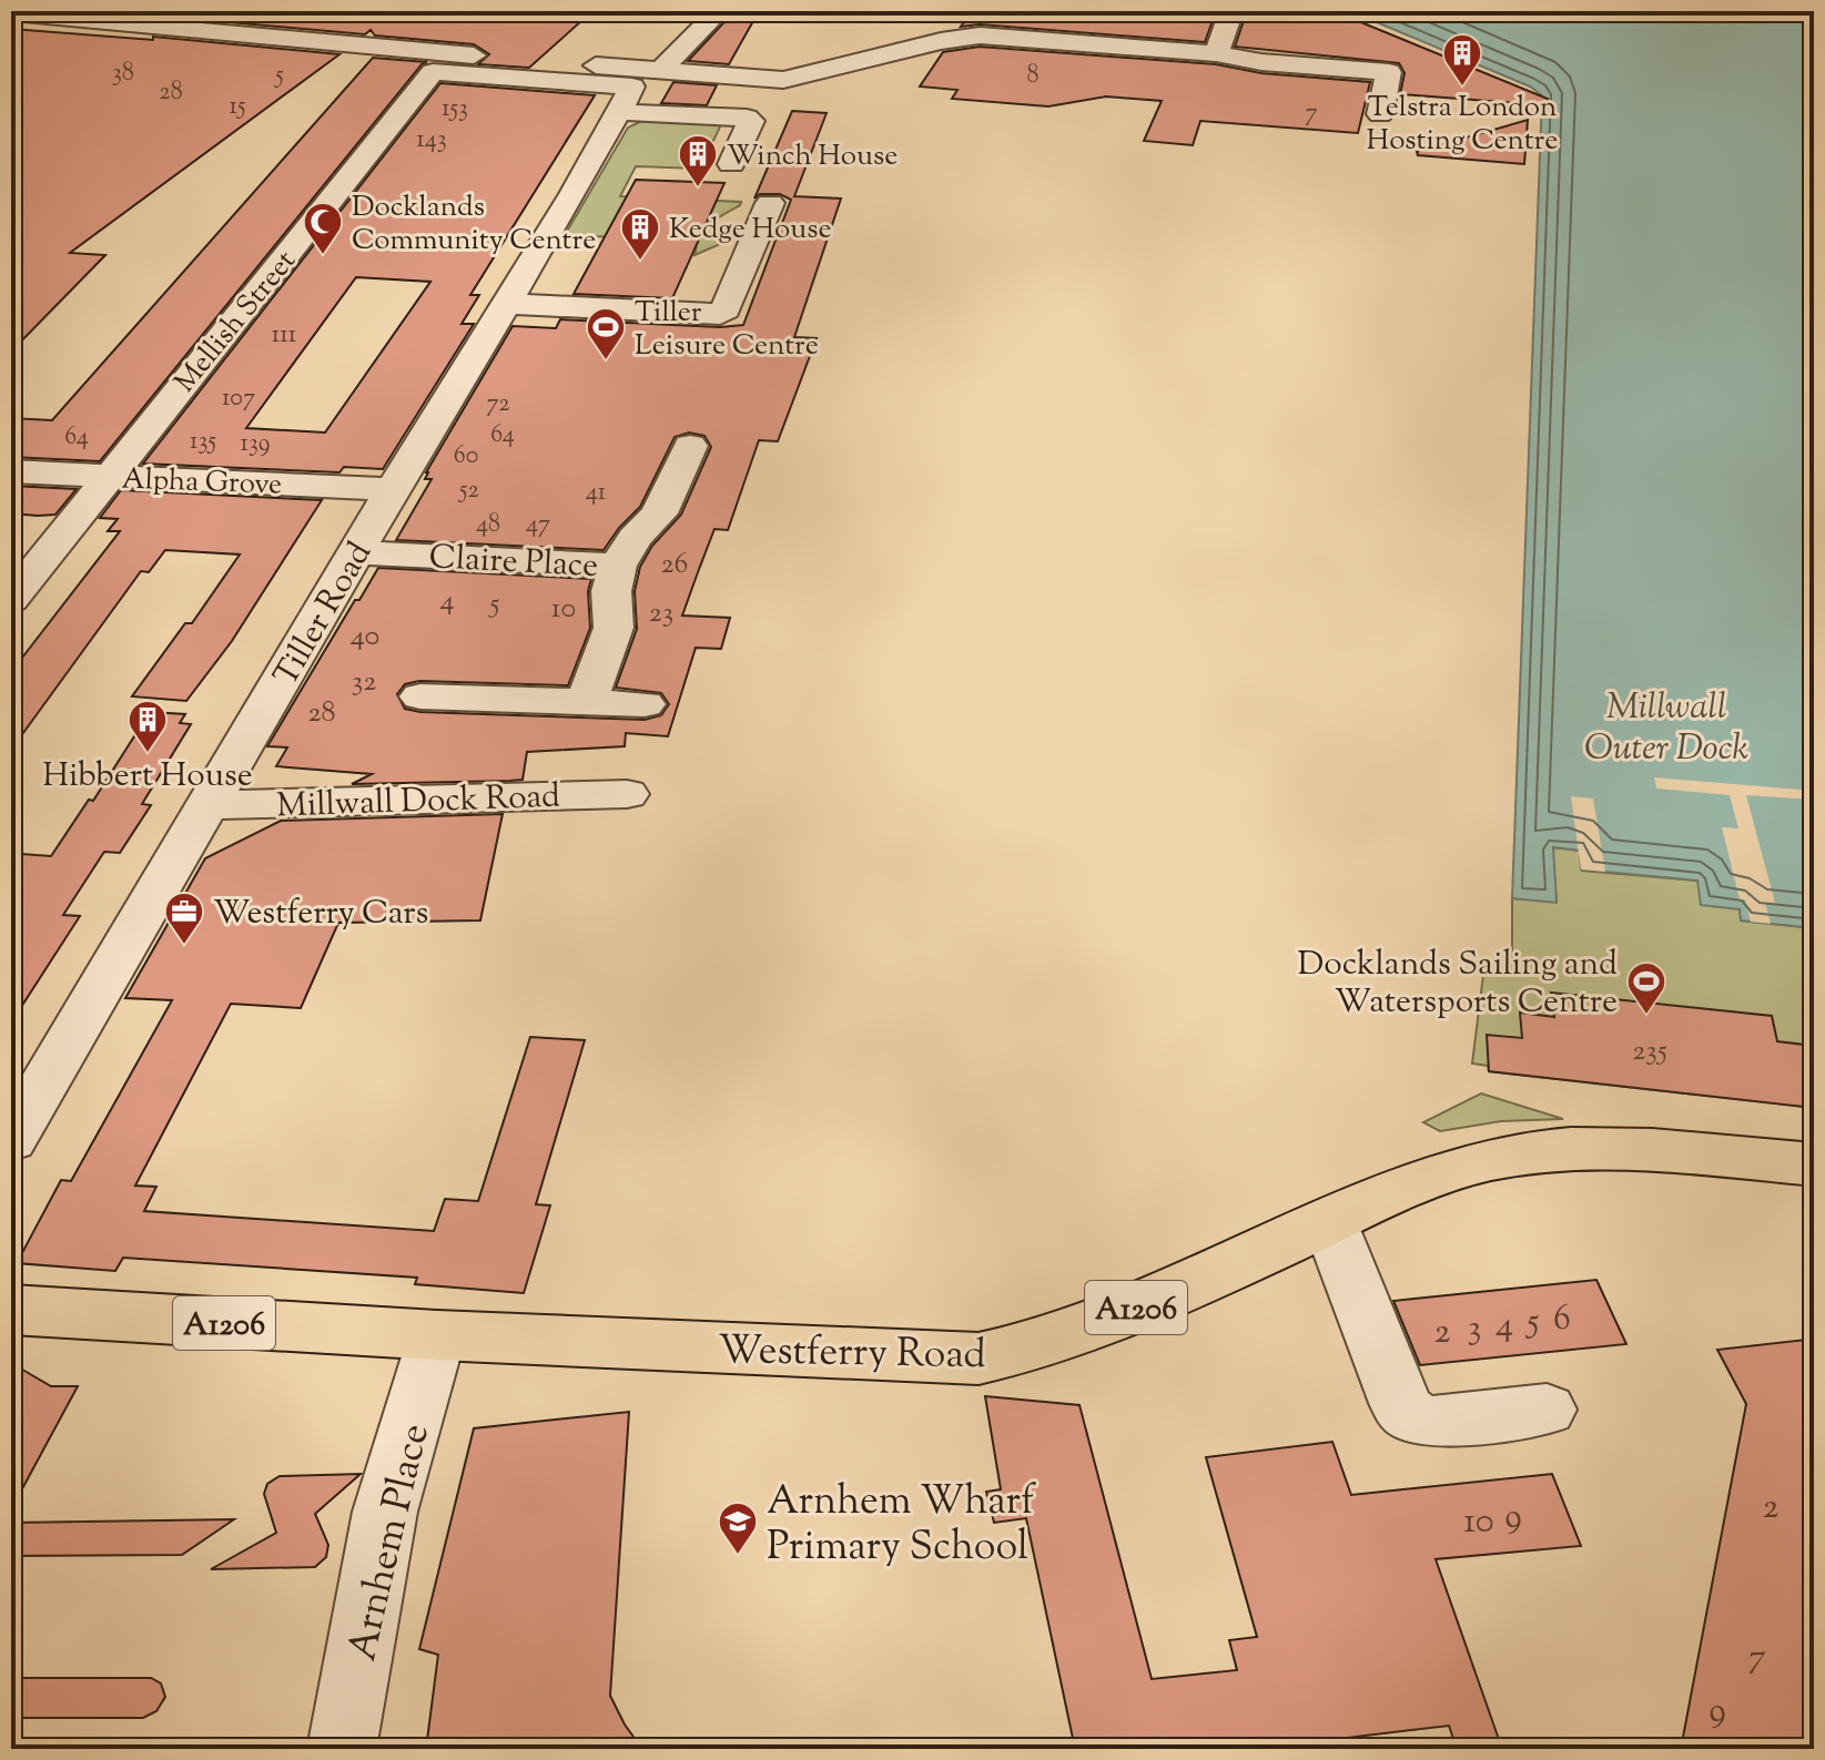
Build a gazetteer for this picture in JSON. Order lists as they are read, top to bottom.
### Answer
{
  "streets": {
    "main road": ["A1206", "Westferry Road"],
    "street": [
      "Mellish Street",
      "Alpha Grove",
      "Claire Place",
      "Tiller Road",
      "Millwall Dock Road",
      "Arnhem Place"
    ]
  },
  "crossings": [
    ["Mellish Street", "Alpha Grove"],
    ["Mellish Street", "Tiller Road"],
    ["Alpha Grove", "Tiller Road"],
    ["Claire Place", "Tiller Road"],
    ["Tiller Road", "Millwall Dock Road"],
    ["Westferry Road", "Arnhem Place"]
  ],
  "water": ["Millwall Outer Dock"],
  "places": {
    "building": [
      "Telstra London Hosting Centre",
      "Winch House",
      "Kedge House",
      "Hibbert House"
    ],
    "mosque": ["Docklands Community Centre"],
    "sports": ["Tiller Leisure Centre", "Docklands Sailing and Watersports Centre"],
    "office": ["Westferry Cars"],
    "school or university": ["Arnhem Wharf Primary School"]
  },
  "house_numbers": [
    "38",
    "5",
    "8",
    "28",
    "15",
    "153",
    "7",
    "143",
    "111",
    "107",
    "72",
    "64",
    "64",
    "135",
    "139",
    "60",
    "52",
    "41",
    "48",
    "47",
    "26",
    "4",
    "5",
    "10",
    "23",
    "40",
    "32",
    "28",
    "235",
    "6",
    "5",
    "4",
    "3",
    "2",
    "2",
    "9",
    "10",
    "7",
    "9"
  ]
}
